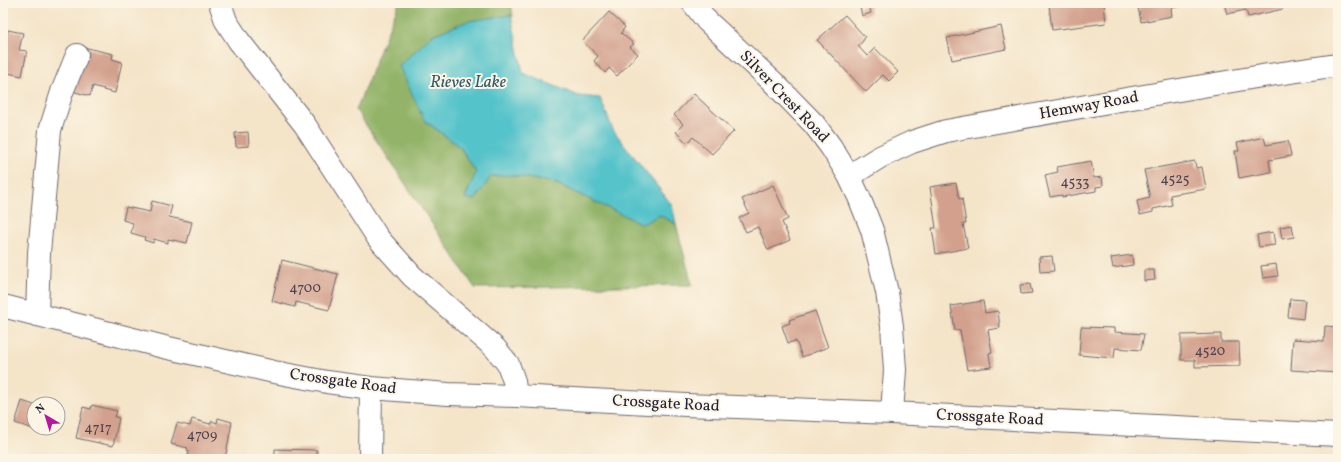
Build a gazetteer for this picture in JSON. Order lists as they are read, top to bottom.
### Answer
{
  "streets": {
    "street": ["Silver Crest Road", "Hemway Road", "Crossgate Road"]
  },
  "crossings": [
    ["Silver Crest Road", "Hemway Road"],
    ["Silver Crest Road", "Crossgate Road"]
  ],
  "water": ["Rieves Lake"],
  "house_numbers": [
    "4525",
    "4533",
    "4700",
    "4520",
    "4717",
    "4709"
  ],
  "north": "top left"
}
